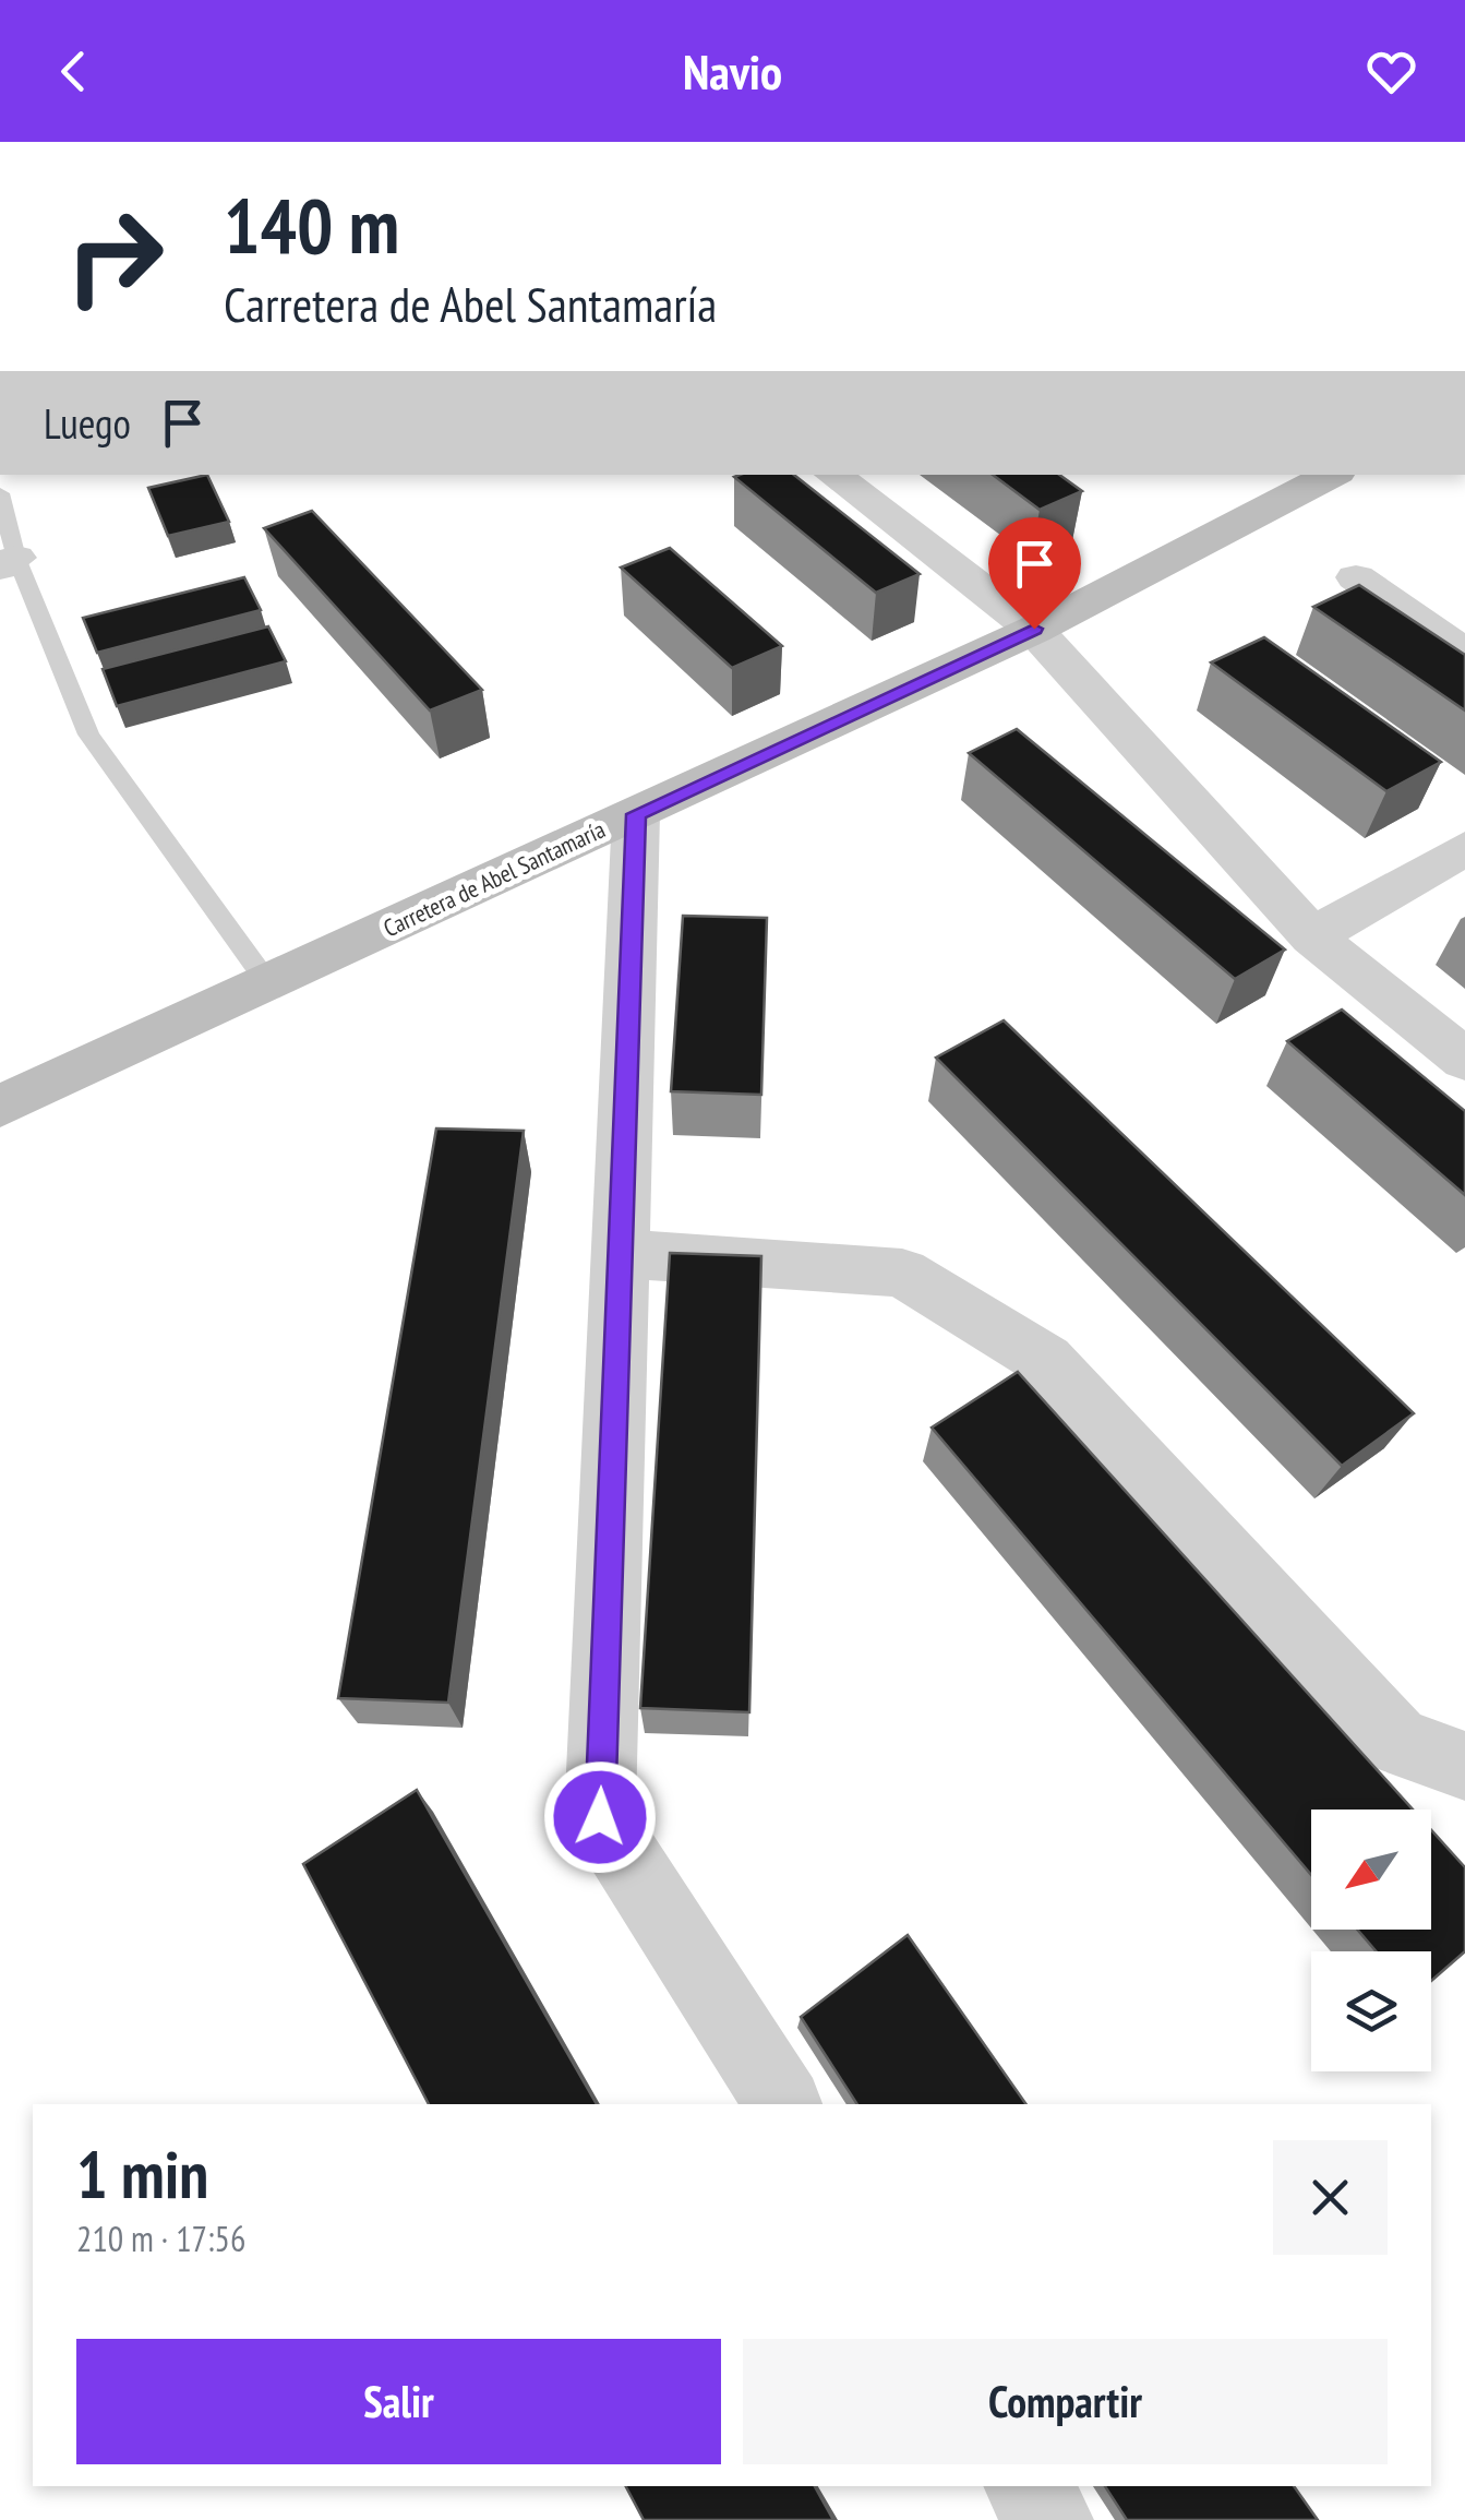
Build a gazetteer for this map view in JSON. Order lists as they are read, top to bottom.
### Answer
{
  "streets": {
    "main road": ["Carretera de Abel Santamaría"]
  },
  "north": "bottom left",
  "page": {
    "header": "Navio",
    "turn": ["140 m", "Carretera de Abel Santamaría"],
    "then": "Luego",
    "heading": ["1 min", "210 m · 17:56"],
    "buttons": ["Salir", "Compartir"]
  }
}
